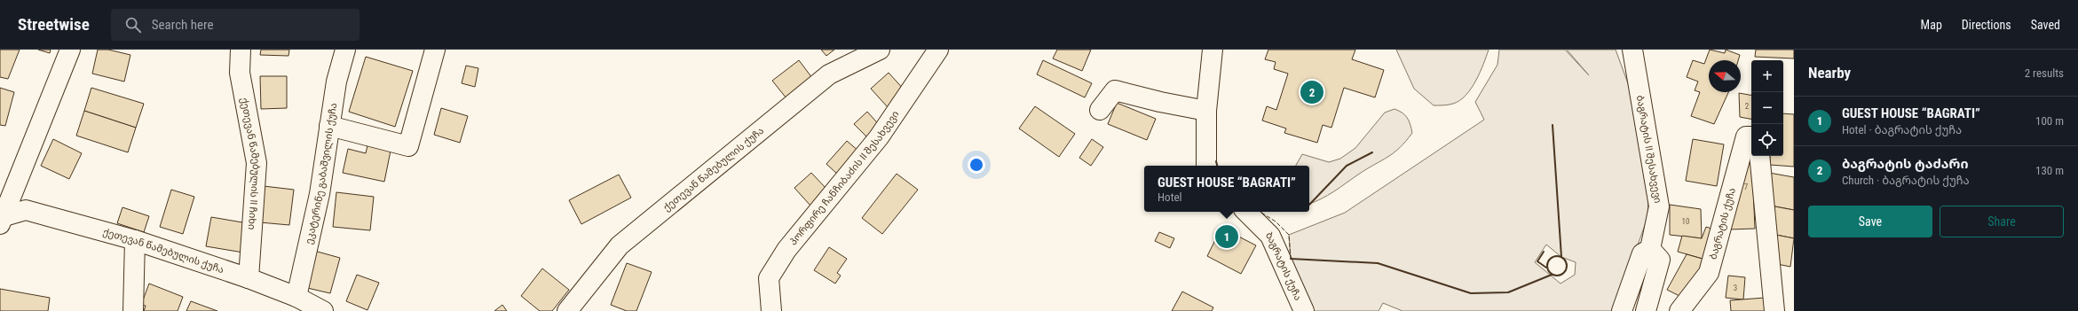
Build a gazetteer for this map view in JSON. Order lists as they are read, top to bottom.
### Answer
{
  "streets": {
    "street": [
      "ბაგრატის II შესახვევი",
      "ქეთევან წამებულის II ჩიხი",
      "ქეთევან წამებულის ქუჩა",
      "ეკატერინე გაბაშვილის ქუჩა",
      "პორფირე ჩანჩიბაძის II შესახვევი",
      "ბაგრატის ქუჩა"
    ]
  },
  "crossings": [
    ["ქეთევან წამებულის II ჩიხი", "ქეთევან წამებულის ქუჩა"],
    ["ქეთევან წამებულის ქუჩა", "ეკატერინე გაბაშვილის ქუჩა"]
  ],
  "house_numbers": [
    "2",
    "7",
    "10",
    "3"
  ],
  "north": "left",
  "page": {
    "header": "Streetwise",
    "search": "Search here",
    "nav": ["Map", "Directions", "Saved"],
    "heading": ["Nearby", "2 results"],
    "map_buttons": ["+", "−"],
    "pins": ["2", "1"],
    "list": [
      {
        "mark": "1",
        "name": "GUEST HOUSE “BAGRATI”",
        "note": "Hotel · ბაგრატის ქუჩა",
        "value": "100 m"
      },
      {
        "mark": "2",
        "name": "ბაგრატის ტაძარი",
        "note": "Church · ბაგრატის ქუჩა",
        "value": "130 m"
      }
    ],
    "popup": ["GUEST HOUSE “BAGRATI”", "Hotel"],
    "buttons": ["Save", "Share"]
  }
}
